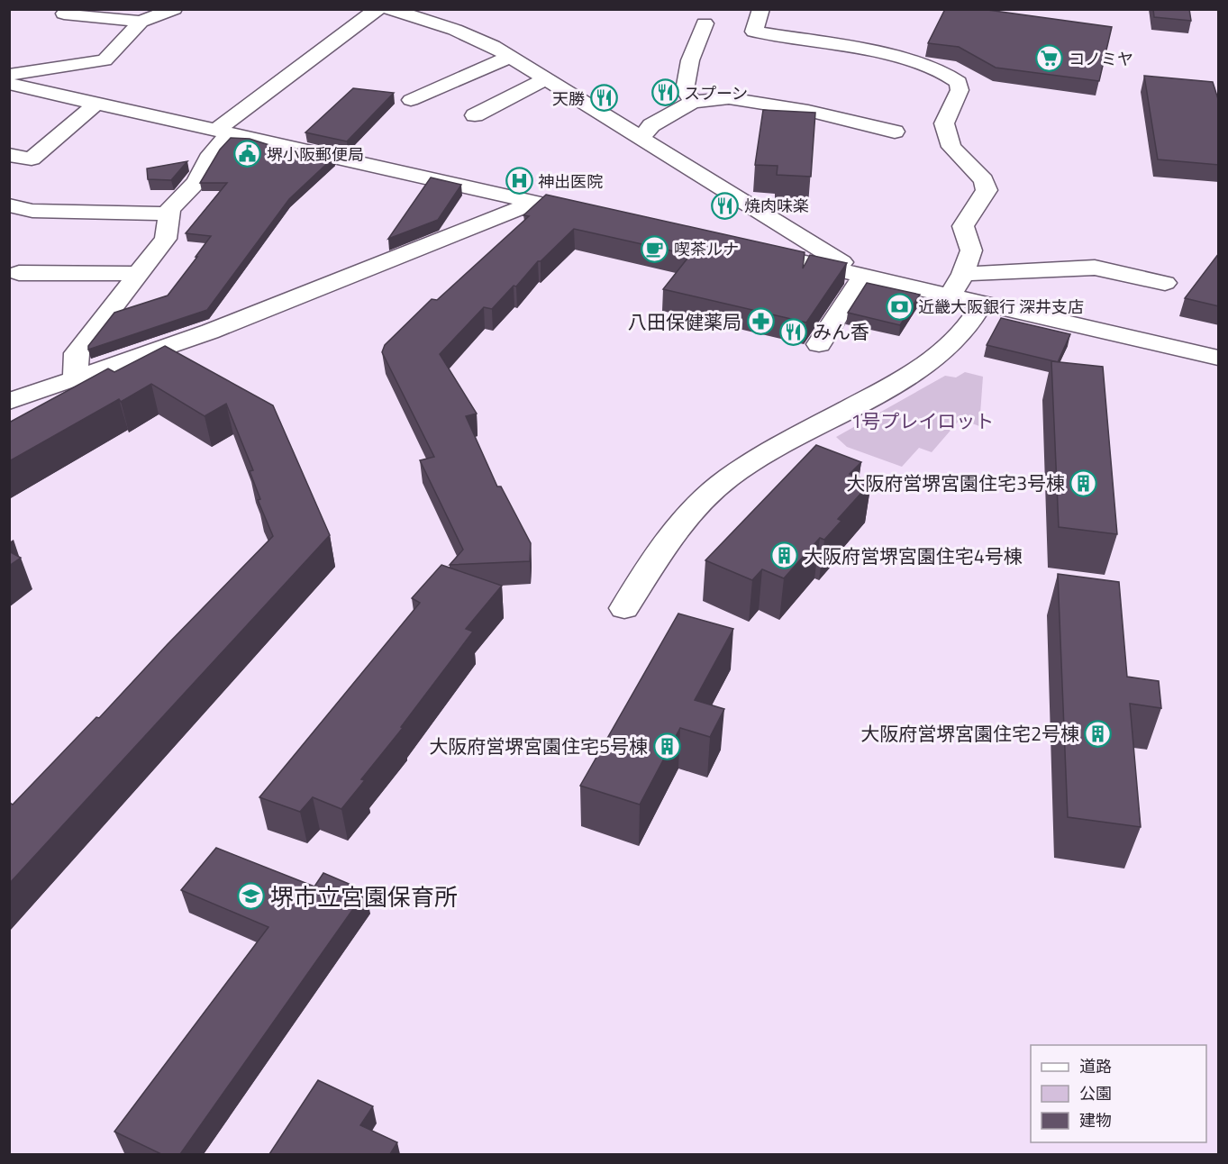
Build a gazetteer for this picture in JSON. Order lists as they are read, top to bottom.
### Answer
{
  "parks": ["1号プレイロット"],
  "places": {
    "supermarket": ["コノミヤ"],
    "restaurant": [
      "スプーン",
      "天勝",
      "焼肉味楽",
      "みん香"
    ],
    "public building": ["堺小阪郵便局"],
    "hospital": ["神出医院"],
    "cafe": ["喫茶ルナ"],
    "bank": ["近畿大阪銀行 深井支店"],
    "pharmacy": ["八田保健薬局"],
    "building": [
      "大阪府営堺宮園住宅3号棟",
      "大阪府営堺宮園住宅4号棟",
      "大阪府営堺宮園住宅2号棟",
      "大阪府営堺宮園住宅5号棟"
    ],
    "school or university": ["堺市立宮園保育所"]
  },
  "legend": ["道路", "公園", "建物"]
}
